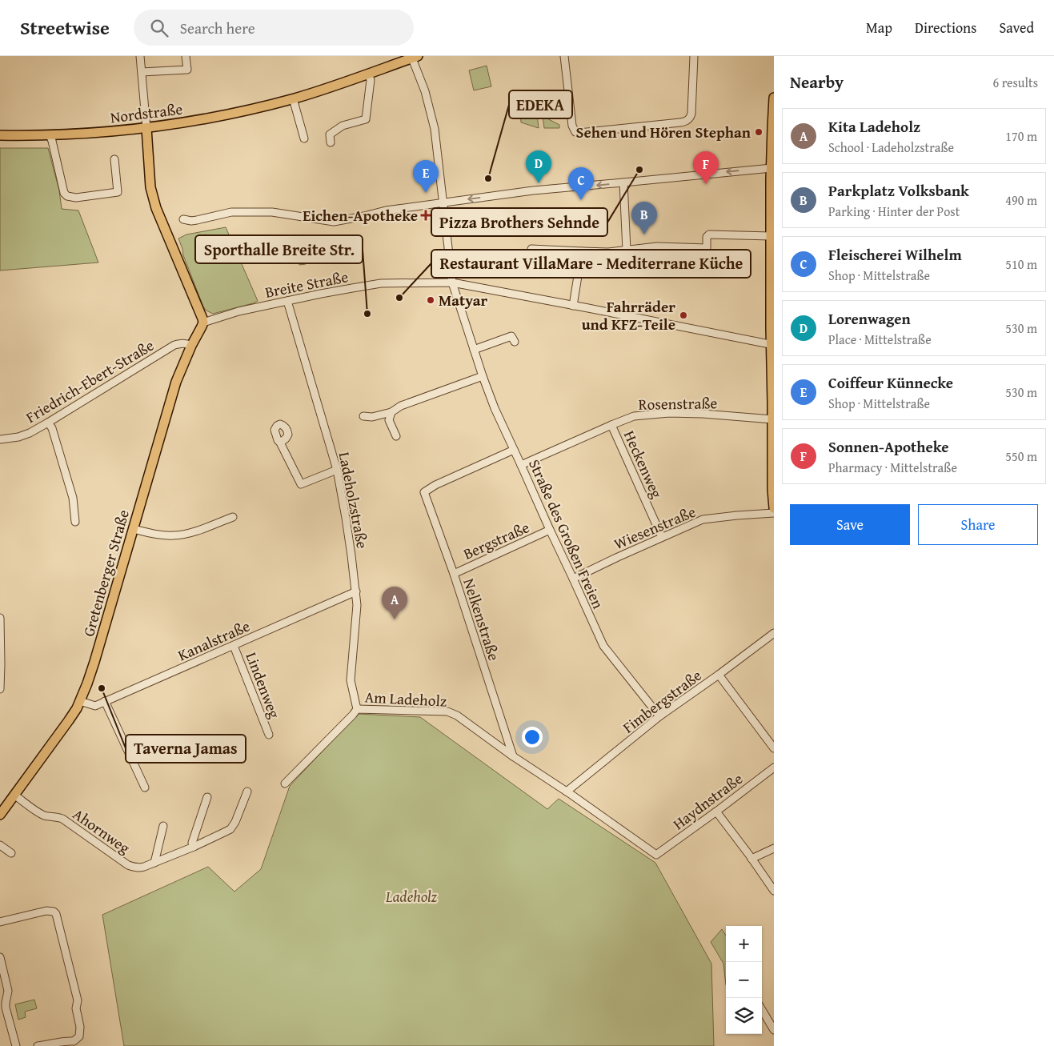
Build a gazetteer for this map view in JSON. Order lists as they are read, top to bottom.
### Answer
{
  "streets": {
    "main road": ["Nordstraße", "Gretenberger Straße"],
    "street": [
      "Breite Straße",
      "Friedrich-Ebert-Straße",
      "Rosenstraße",
      "Heckenweg",
      "Ladeholzstraße",
      "Wiesenstraße",
      "Straße des Großen Freien",
      "Bergstraße",
      "Nelkenstraße",
      "Kanalstraße",
      "Lindenweg",
      "Am Ladeholz",
      "Fimbergstraße",
      "Haydnstraße",
      "Ahornweg"
    ]
  },
  "crossings": [
    ["Nordstraße", "Straße des Großen Freien"],
    ["Breite Straße", "Ladeholzstraße"],
    ["Breite Straße", "Straße des Großen Freien"],
    ["Breite Straße", "Gretenberger Straße"],
    ["Friedrich-Ebert-Straße", "Gretenberger Straße"],
    ["Rosenstraße", "Heckenweg"],
    ["Rosenstraße", "Straße des Großen Freien"],
    ["Heckenweg", "Wiesenstraße"],
    ["Ladeholzstraße", "Kanalstraße"],
    ["Ladeholzstraße", "Am Ladeholz"],
    ["Wiesenstraße", "Straße des Großen Freien"],
    ["Straße des Großen Freien", "Bergstraße"],
    ["Straße des Großen Freien", "Nelkenstraße"],
    ["Straße des Großen Freien", "Fimbergstraße"],
    ["Bergstraße", "Nelkenstraße"],
    ["Gretenberger Straße", "Kanalstraße"],
    ["Gretenberger Straße", "Ahornweg"],
    ["Nelkenstraße", "Am Ladeholz"],
    ["Kanalstraße", "Lindenweg"],
    ["Am Ladeholz", "Fimbergstraße"],
    ["Am Ladeholz", "Haydnstraße"]
  ],
  "parks": ["Ladeholz"],
  "places": {
    "other": [
      "Sehen und Hören Stephan",
      "Pizza Brothers Sehnde",
      "EDEKA",
      "Restaurant VillaMare - Mediterrane Küche",
      "Matyar",
      "Sporthalle Breite Str.",
      "Fahrräder und KFZ-Teile",
      "Taverna Jamas"
    ],
    "health": ["Eichen-Apotheke"]
  },
  "page": {
    "header": "Streetwise",
    "search": "Search here",
    "nav": ["Map", "Directions", "Saved"],
    "heading": ["Nearby", "6 results"],
    "list": [
      {
        "mark": "A",
        "name": "Kita Ladeholz",
        "note": "School · Ladeholzstraße",
        "value": "170 m"
      },
      {
        "mark": "B",
        "name": "Parkplatz Volksbank",
        "note": "Parking · Hinter der Post",
        "value": "490 m"
      },
      {
        "mark": "C",
        "name": "Fleischerei Wilhelm",
        "note": "Shop · Mittelstraße",
        "value": "510 m"
      },
      {
        "mark": "D",
        "name": "Lorenwagen",
        "note": "Place · Mittelstraße",
        "value": "530 m"
      },
      {
        "mark": "E",
        "name": "Coiffeur Künnecke",
        "note": "Shop · Mittelstraße",
        "value": "530 m"
      },
      {
        "mark": "F",
        "name": "Sonnen-Apotheke",
        "note": "Pharmacy · Mittelstraße",
        "value": "550 m"
      }
    ],
    "pins": [
      "D",
      "F",
      "E",
      "C",
      "B",
      "A"
    ],
    "buttons": ["Save", "Share"],
    "map_buttons": ["+", "−"]
  }
}
